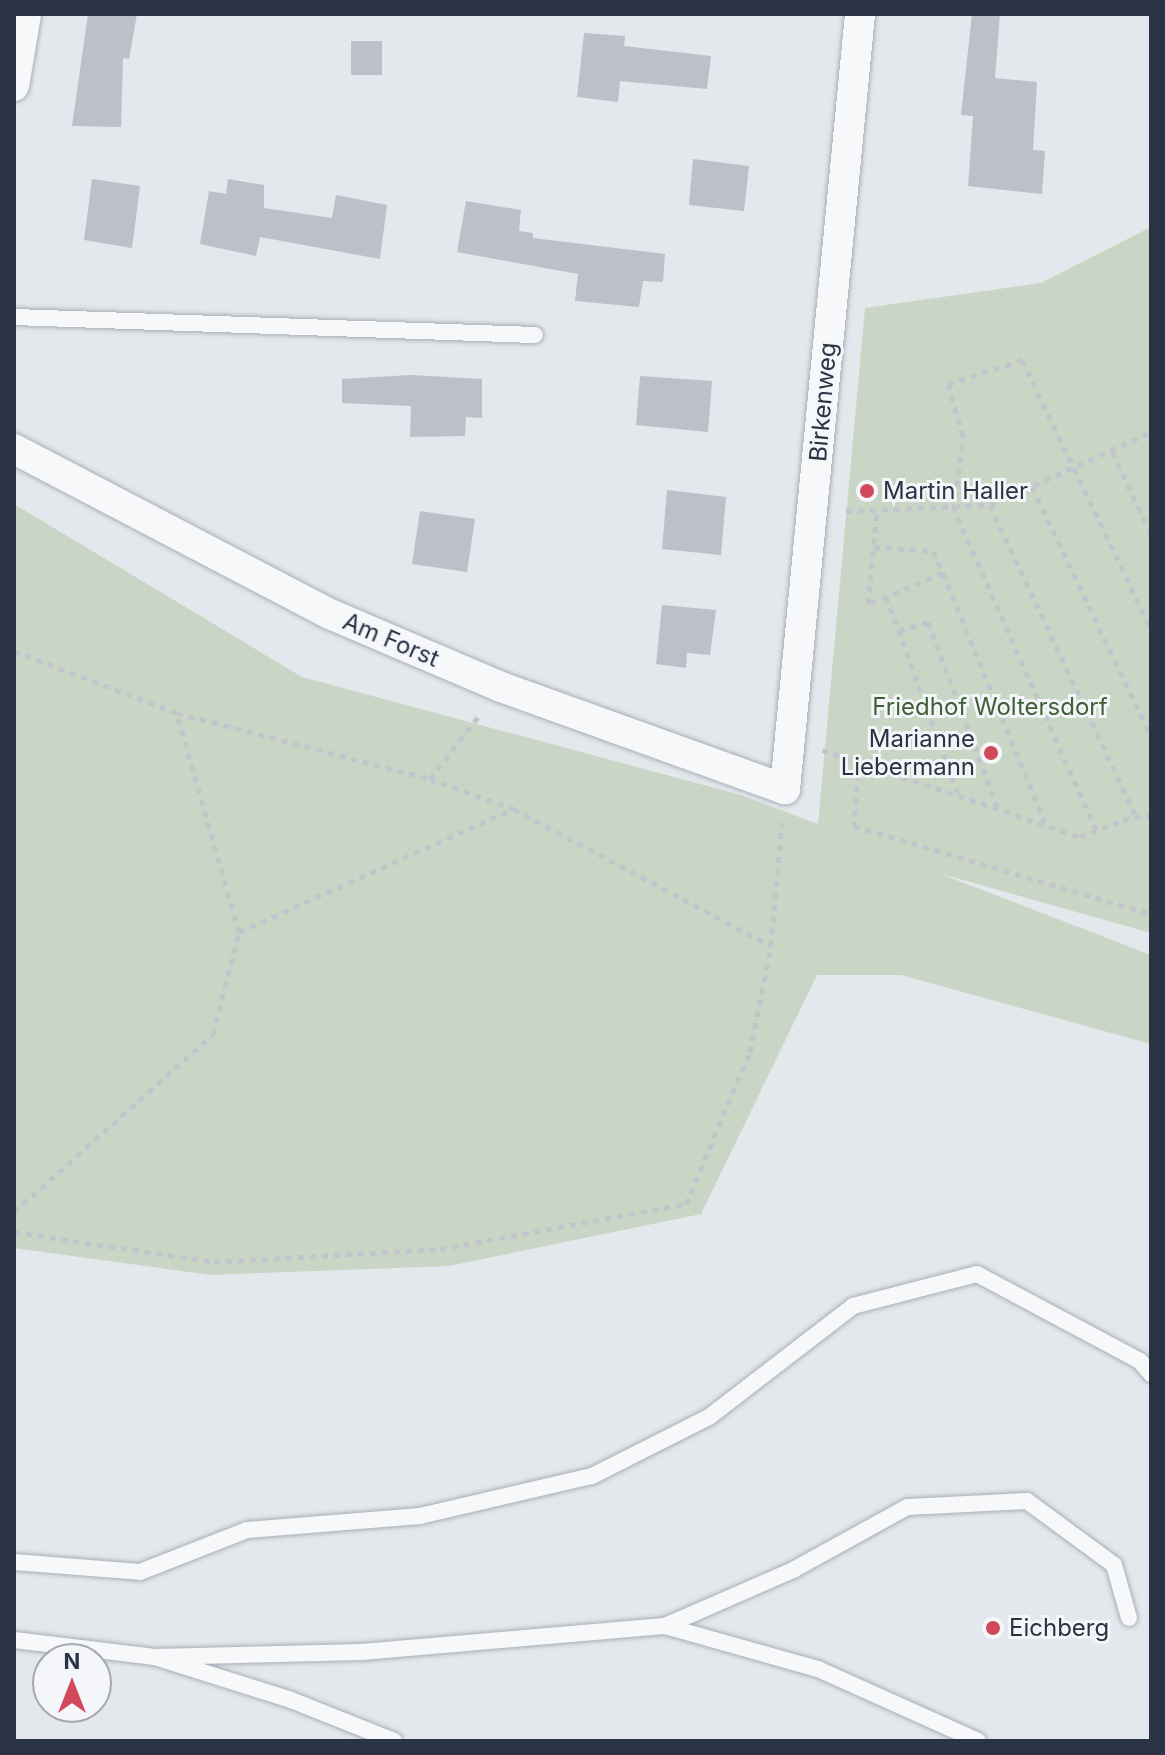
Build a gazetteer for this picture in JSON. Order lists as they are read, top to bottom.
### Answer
{
  "streets": {
    "street": ["Birkenweg", "Am Forst"]
  },
  "crossings": [
    ["Birkenweg", "Am Forst"]
  ],
  "parks": ["Friedhof Woltersdorf"],
  "places": ["Martin Haller", "Marianne Liebermann", "Eichberg"],
  "north": "top"
}
